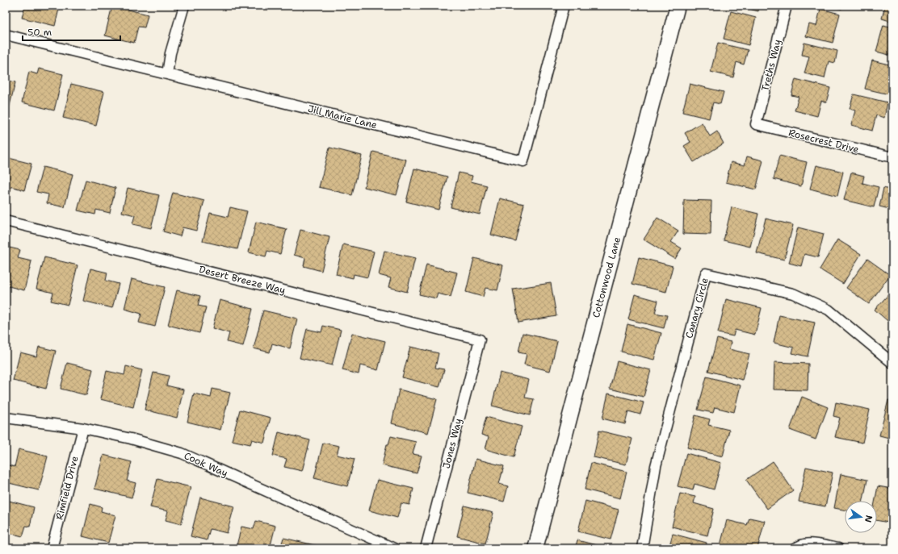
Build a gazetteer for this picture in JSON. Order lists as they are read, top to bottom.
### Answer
{
  "streets": {
    "main road": ["Cottonwood Lane"],
    "street": [
      "Treths Way",
      "Jill Marie Lane",
      "Rosecrest Drive",
      "Desert Breeze Way",
      "Canary Circle",
      "Jones Way",
      "Cook Way",
      "Rimfield Drive"
    ]
  },
  "crossings": [
    ["Treths Way", "Rosecrest Drive"],
    ["Desert Breeze Way", "Jones Way"],
    ["Cook Way", "Rimfield Drive"]
  ],
  "scale_bar": "50 m",
  "north": "right"
}
